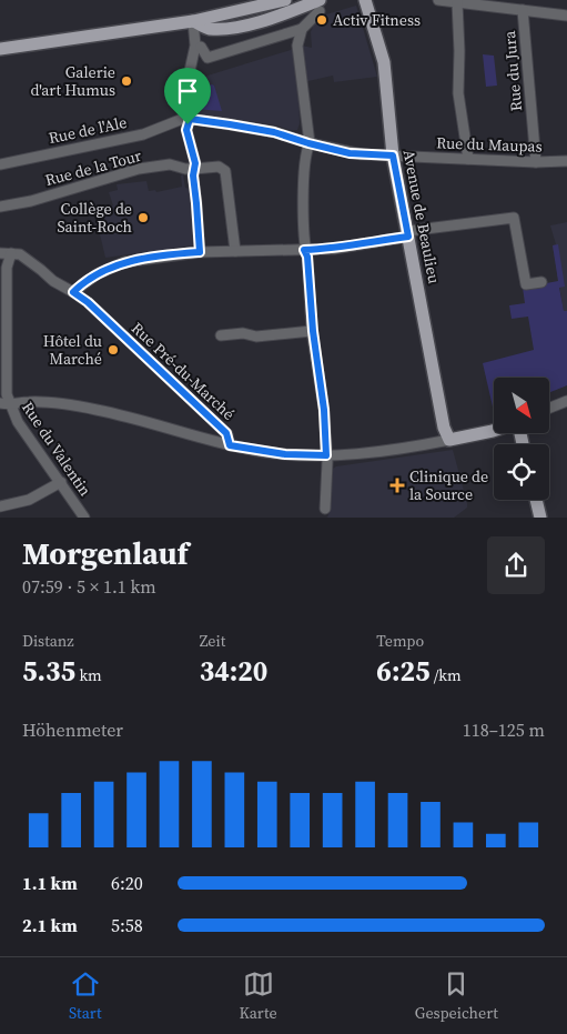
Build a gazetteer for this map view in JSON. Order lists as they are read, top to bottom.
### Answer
{
  "streets": {
    "main road": ["Avenue de Beaulieu"],
    "street": [
      "Rue du Jura",
      "Rue de l'Ale",
      "Rue du Maupas",
      "Rue de la Tour",
      "Rue Pré-du-Marché",
      "Rue du Valentin"
    ]
  },
  "crossings": [
    ["Rue du Jura", "Rue du Maupas"],
    ["Rue de l'Ale", "Rue du Maupas"],
    ["Rue du Maupas", "Avenue de Beaulieu"]
  ],
  "places": {
    "other": [
      "Activ Fitness",
      "Galerie d'art Humus",
      "Collège de Saint-Roch",
      "Hôtel du Marché"
    ],
    "health": ["Clinique de la Source"]
  },
  "north": "bottom right",
  "page": {
    "heading": ["Morgenlauf", "07:59 · 5 × 1.1 km"],
    "stats": [
      ["Distanz", "5.35 km"],
      ["Zeit", "34:20"],
      ["Tempo", "6:25 /km"]
    ],
    "chart": ["Höhenmeter", "118–125 m"],
    "list": [
      {
        "name": "1.1 km",
        "note": "6:20"
      },
      {
        "name": "2.1 km",
        "note": "5:58"
      }
    ],
    "tabs": ["Start", "Karte", "Gespeichert"]
  }
}
